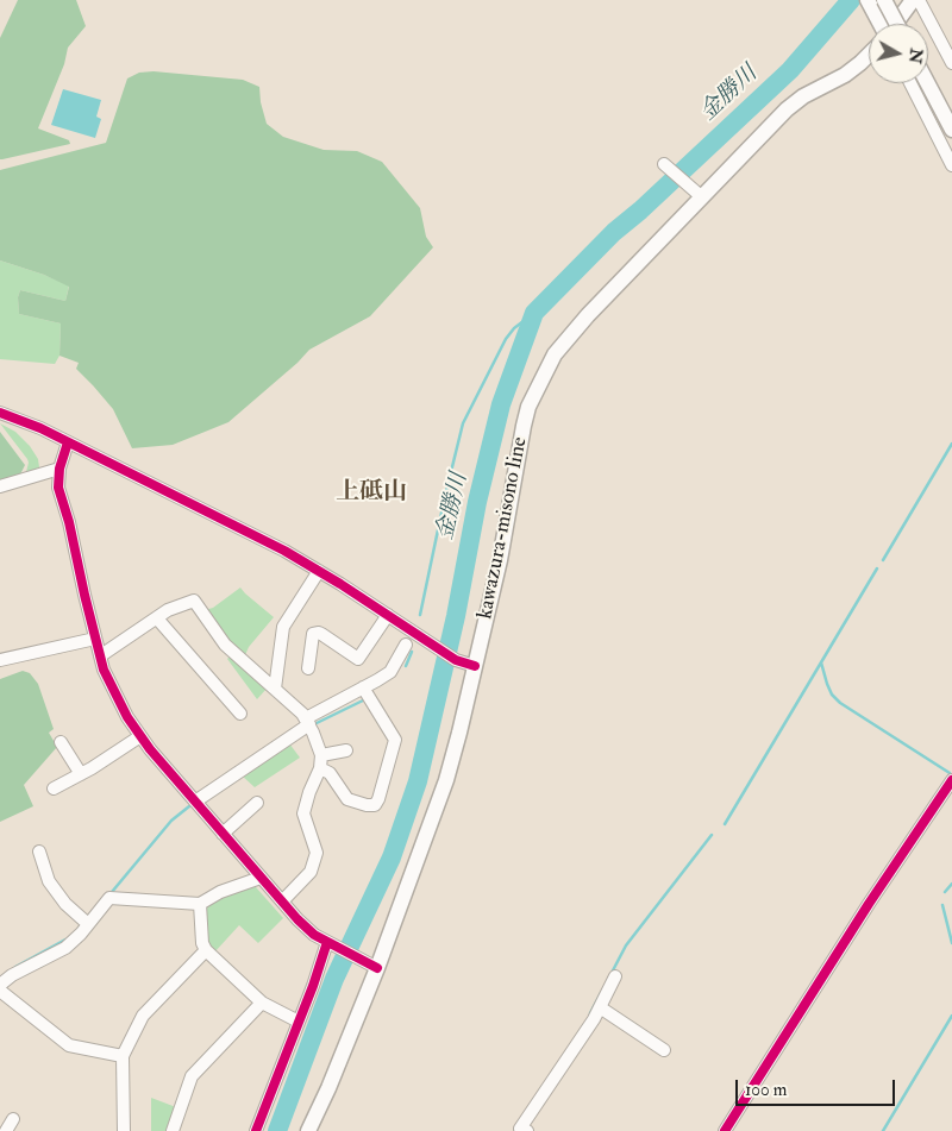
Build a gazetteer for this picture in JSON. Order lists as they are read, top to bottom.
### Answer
{
  "streets": {
    "main road": ["kawazura-misono line"]
  },
  "districts": ["上砥山"],
  "water": ["金勝川"],
  "scale_bar": "100 m",
  "north": "right"
}
